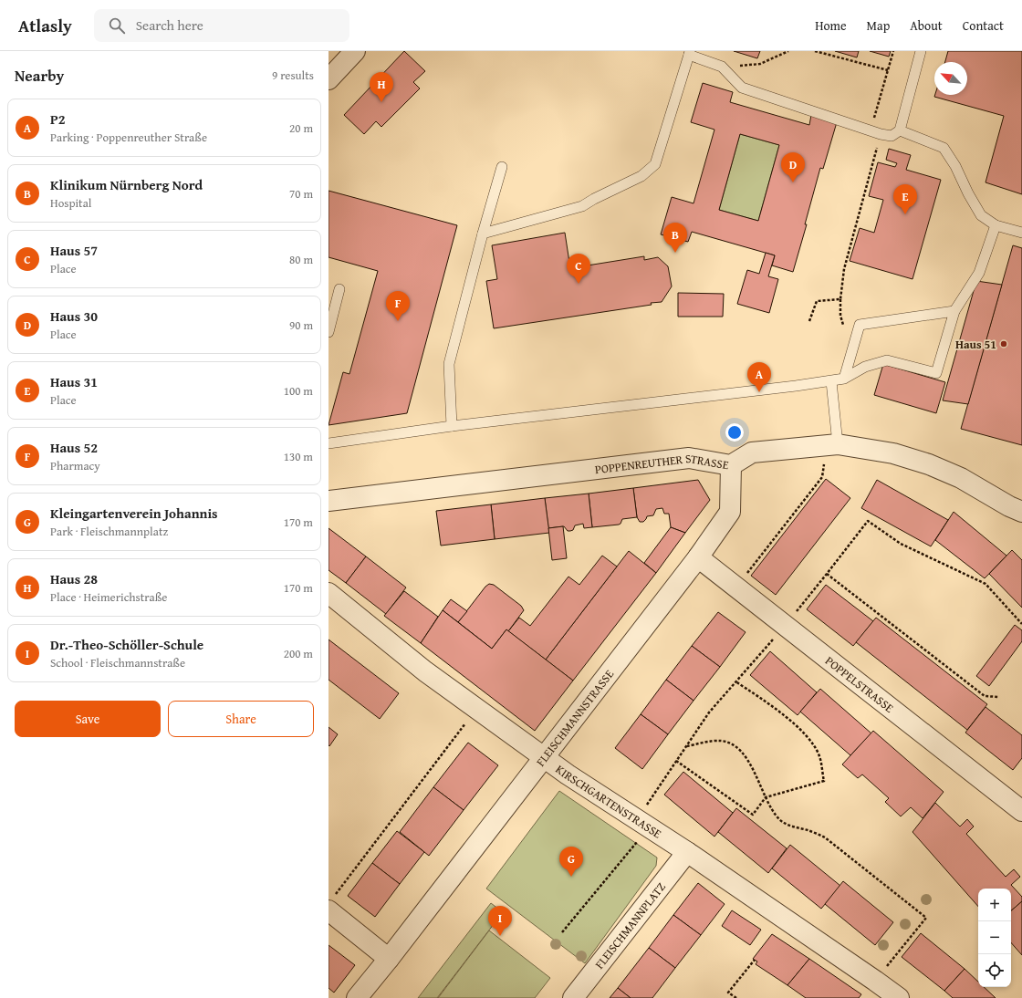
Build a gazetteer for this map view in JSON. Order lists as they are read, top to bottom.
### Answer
{
  "streets": {
    "street": [
      "POPPENREUTHER STRASSE",
      "POPPELSTRASSE",
      "FLEISCHMANNSTRASSE",
      "KIRSCHGARTENSTRASSE",
      "FLEISCHMANNPLATZ"
    ]
  },
  "crossings": [
    ["POPPENREUTHER STRASSE", "FLEISCHMANNSTRASSE"],
    ["POPPELSTRASSE", "FLEISCHMANNSTRASSE"],
    ["FLEISCHMANNSTRASSE", "KIRSCHGARTENSTRASSE"],
    ["KIRSCHGARTENSTRASSE", "FLEISCHMANNPLATZ"]
  ],
  "places": ["Haus 51"],
  "north": "top left",
  "page": {
    "header": "Atlasly",
    "search": "Search here",
    "nav": [
      "Home",
      "Map",
      "About",
      "Contact"
    ],
    "heading": ["Nearby", "9 results"],
    "pins": [
      "H",
      "D",
      "E",
      "B",
      "C",
      "F",
      "A",
      "G",
      "I"
    ],
    "list": [
      {
        "mark": "A",
        "name": "P2",
        "note": "Parking · Poppenreuther Straße",
        "value": "20 m"
      },
      {
        "mark": "B",
        "name": "Klinikum Nürnberg Nord",
        "note": "Hospital",
        "value": "70 m"
      },
      {
        "mark": "C",
        "name": "Haus 57",
        "note": "Place",
        "value": "80 m"
      },
      {
        "mark": "D",
        "name": "Haus 30",
        "note": "Place",
        "value": "90 m"
      },
      {
        "mark": "E",
        "name": "Haus 31",
        "note": "Place",
        "value": "100 m"
      },
      {
        "mark": "F",
        "name": "Haus 52",
        "note": "Pharmacy",
        "value": "130 m"
      },
      {
        "mark": "G",
        "name": "Kleingartenverein Johannis",
        "note": "Park · Fleischmannplatz",
        "value": "170 m"
      },
      {
        "mark": "H",
        "name": "Haus 28",
        "note": "Place · Heimerichstraße",
        "value": "170 m"
      },
      {
        "mark": "I",
        "name": "Dr.-Theo-Schöller-Schule",
        "note": "School · Fleischmannstraße",
        "value": "200 m"
      }
    ],
    "buttons": ["Save", "Share"],
    "map_buttons": ["+", "−"]
  }
}
